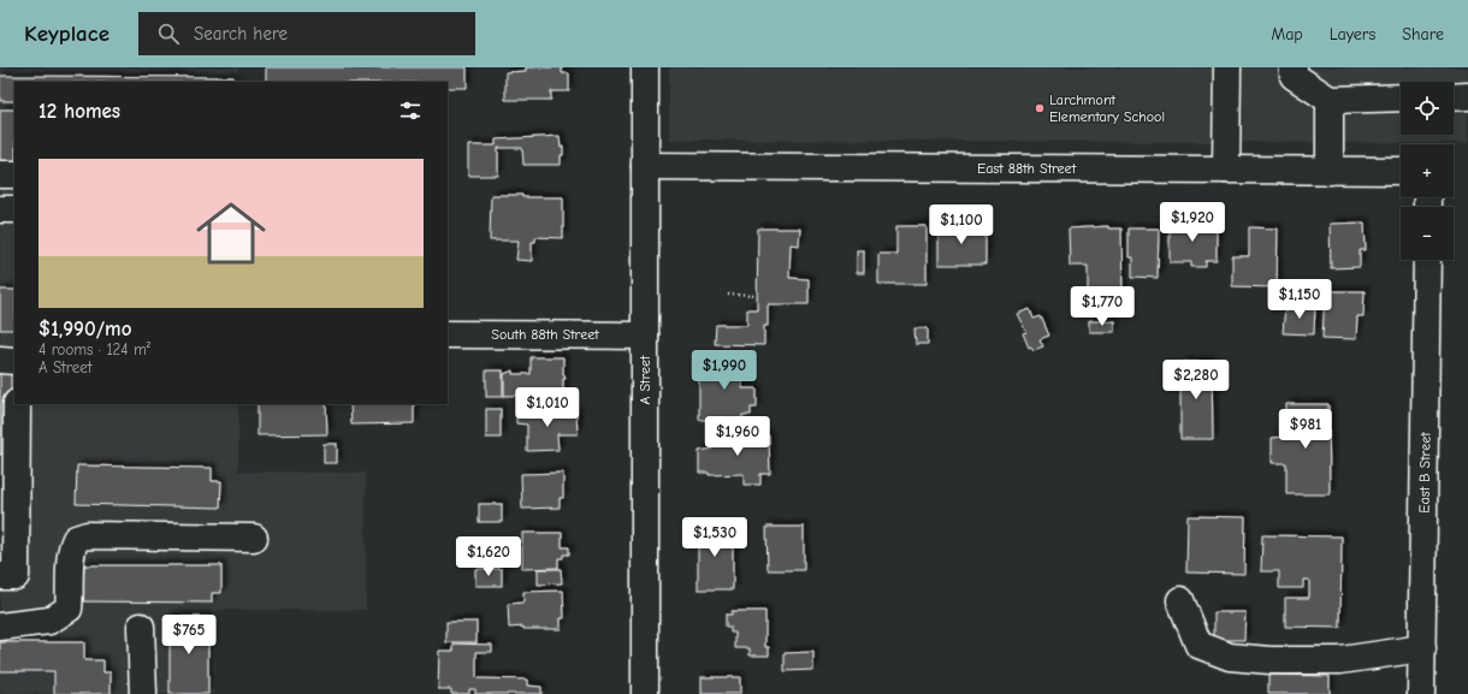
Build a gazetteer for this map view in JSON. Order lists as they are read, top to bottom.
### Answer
{
  "streets": {
    "street": [
      "East 88th Street",
      "South 88th Street",
      "A Street",
      "East B Street"
    ]
  },
  "crossings": [
    ["East 88th Street", "A Street"],
    ["South 88th Street", "A Street"]
  ],
  "places": ["Larchmont Elementary School"],
  "page": {
    "header": "Keyplace",
    "search": "Search here",
    "nav": ["Map", "Layers", "Share"],
    "map_buttons": ["+", "−"],
    "heading": "12 homes",
    "list": [
      {
        "name": "$1,990/mo",
        "note": "4 rooms · 124 m² · A Street"
      }
    ],
    "price": [
      "$1,920",
      "$1,100",
      "$1,150",
      "$1,770",
      "$1,990",
      "$2,280",
      "$1,010",
      "$981",
      "$1,960",
      "$1,530",
      "$1,620",
      "$765"
    ]
  }
}
